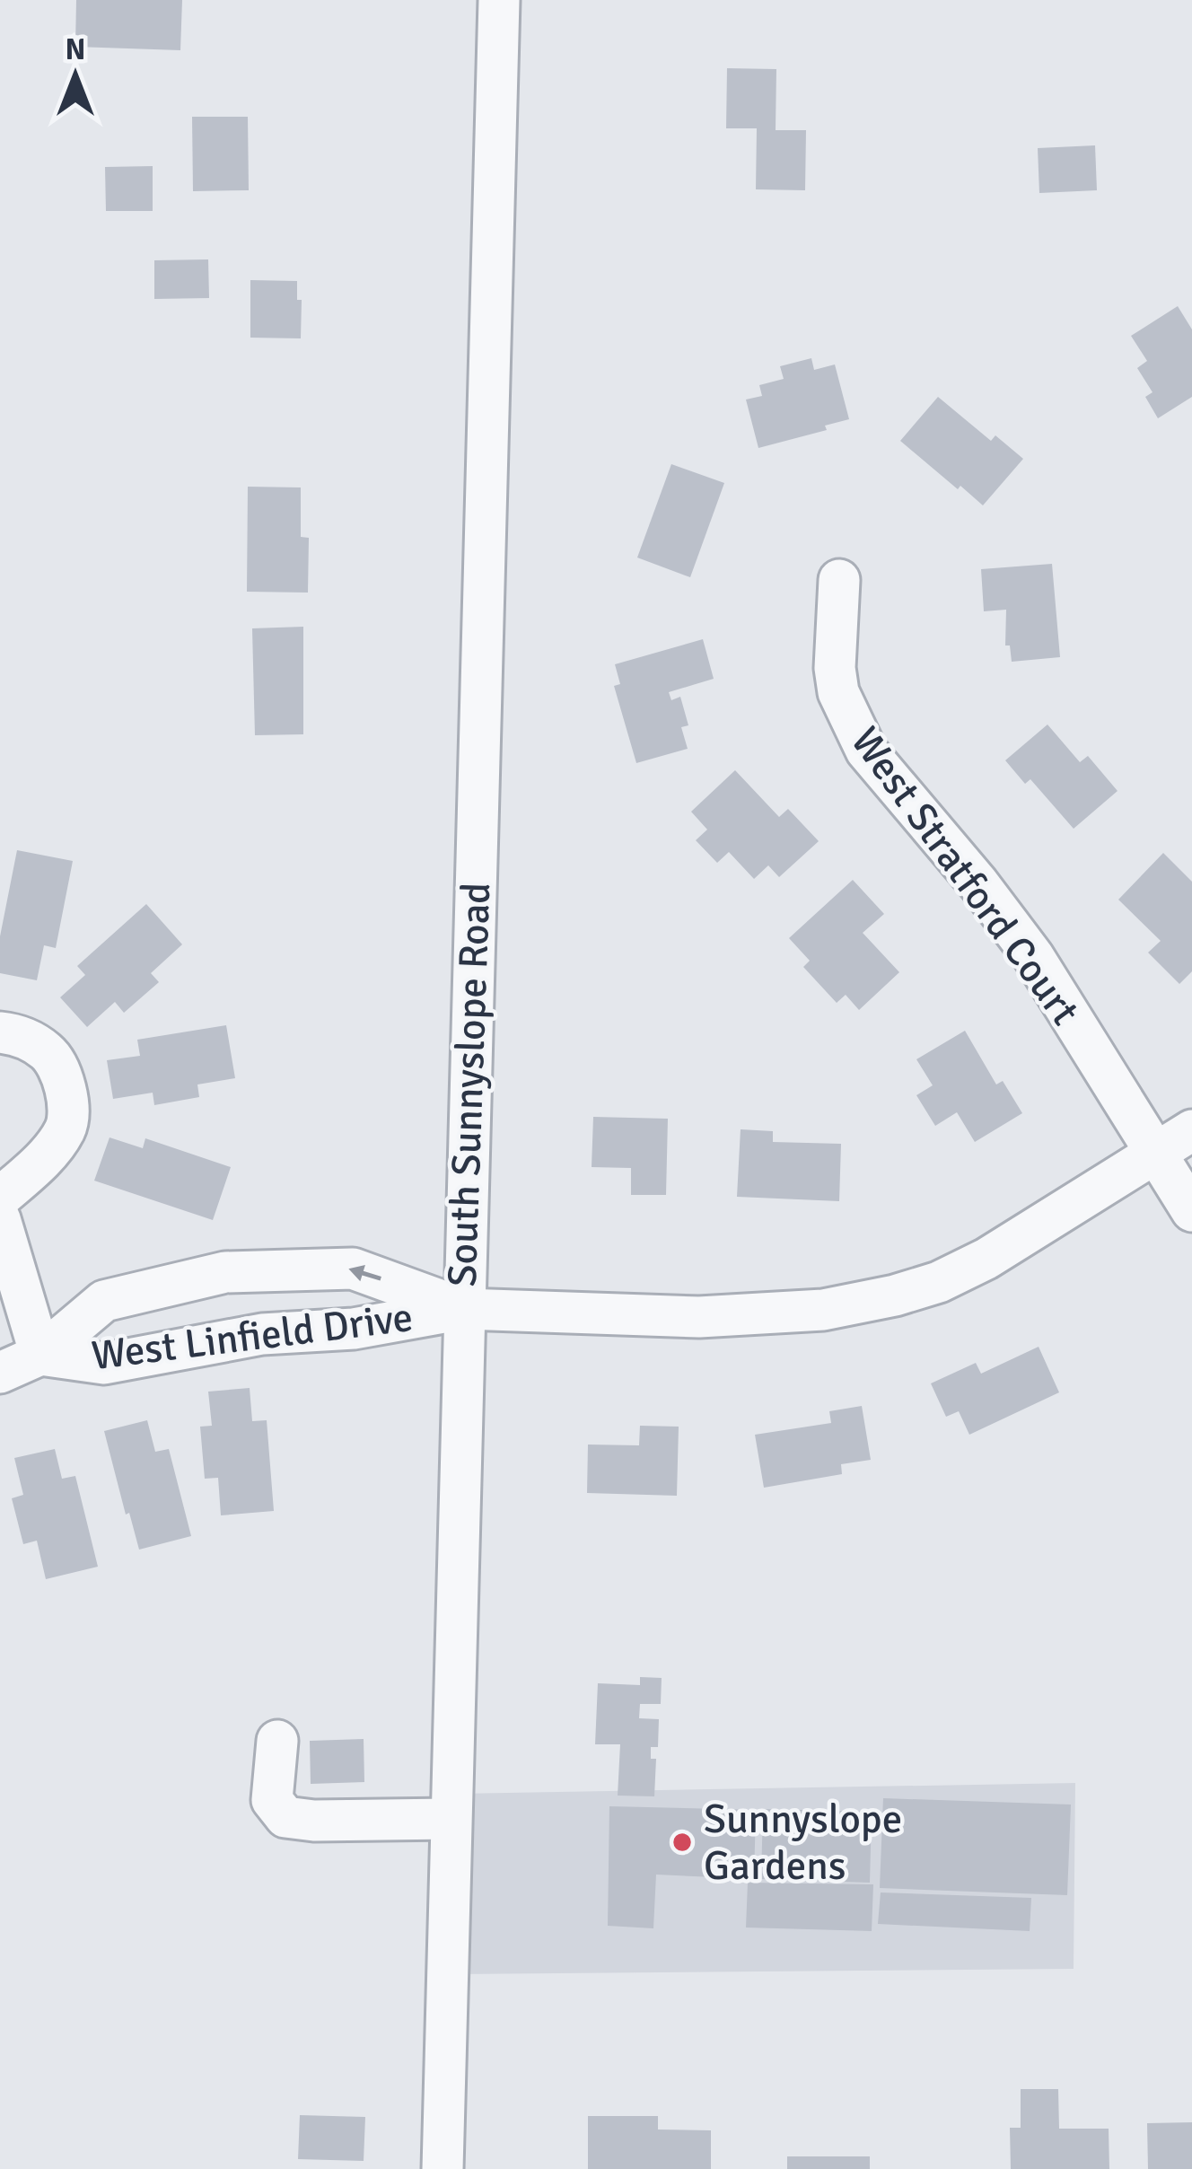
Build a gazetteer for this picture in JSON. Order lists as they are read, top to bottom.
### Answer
{
  "streets": {
    "street": ["West Stratford Court", "South Sunnyslope Road", "West Linfield Drive"]
  },
  "crossings": [
    ["West Stratford Court", "West Linfield Drive"],
    ["South Sunnyslope Road", "West Linfield Drive"]
  ],
  "places": ["Sunnyslope Gardens"],
  "north": "top"
}
